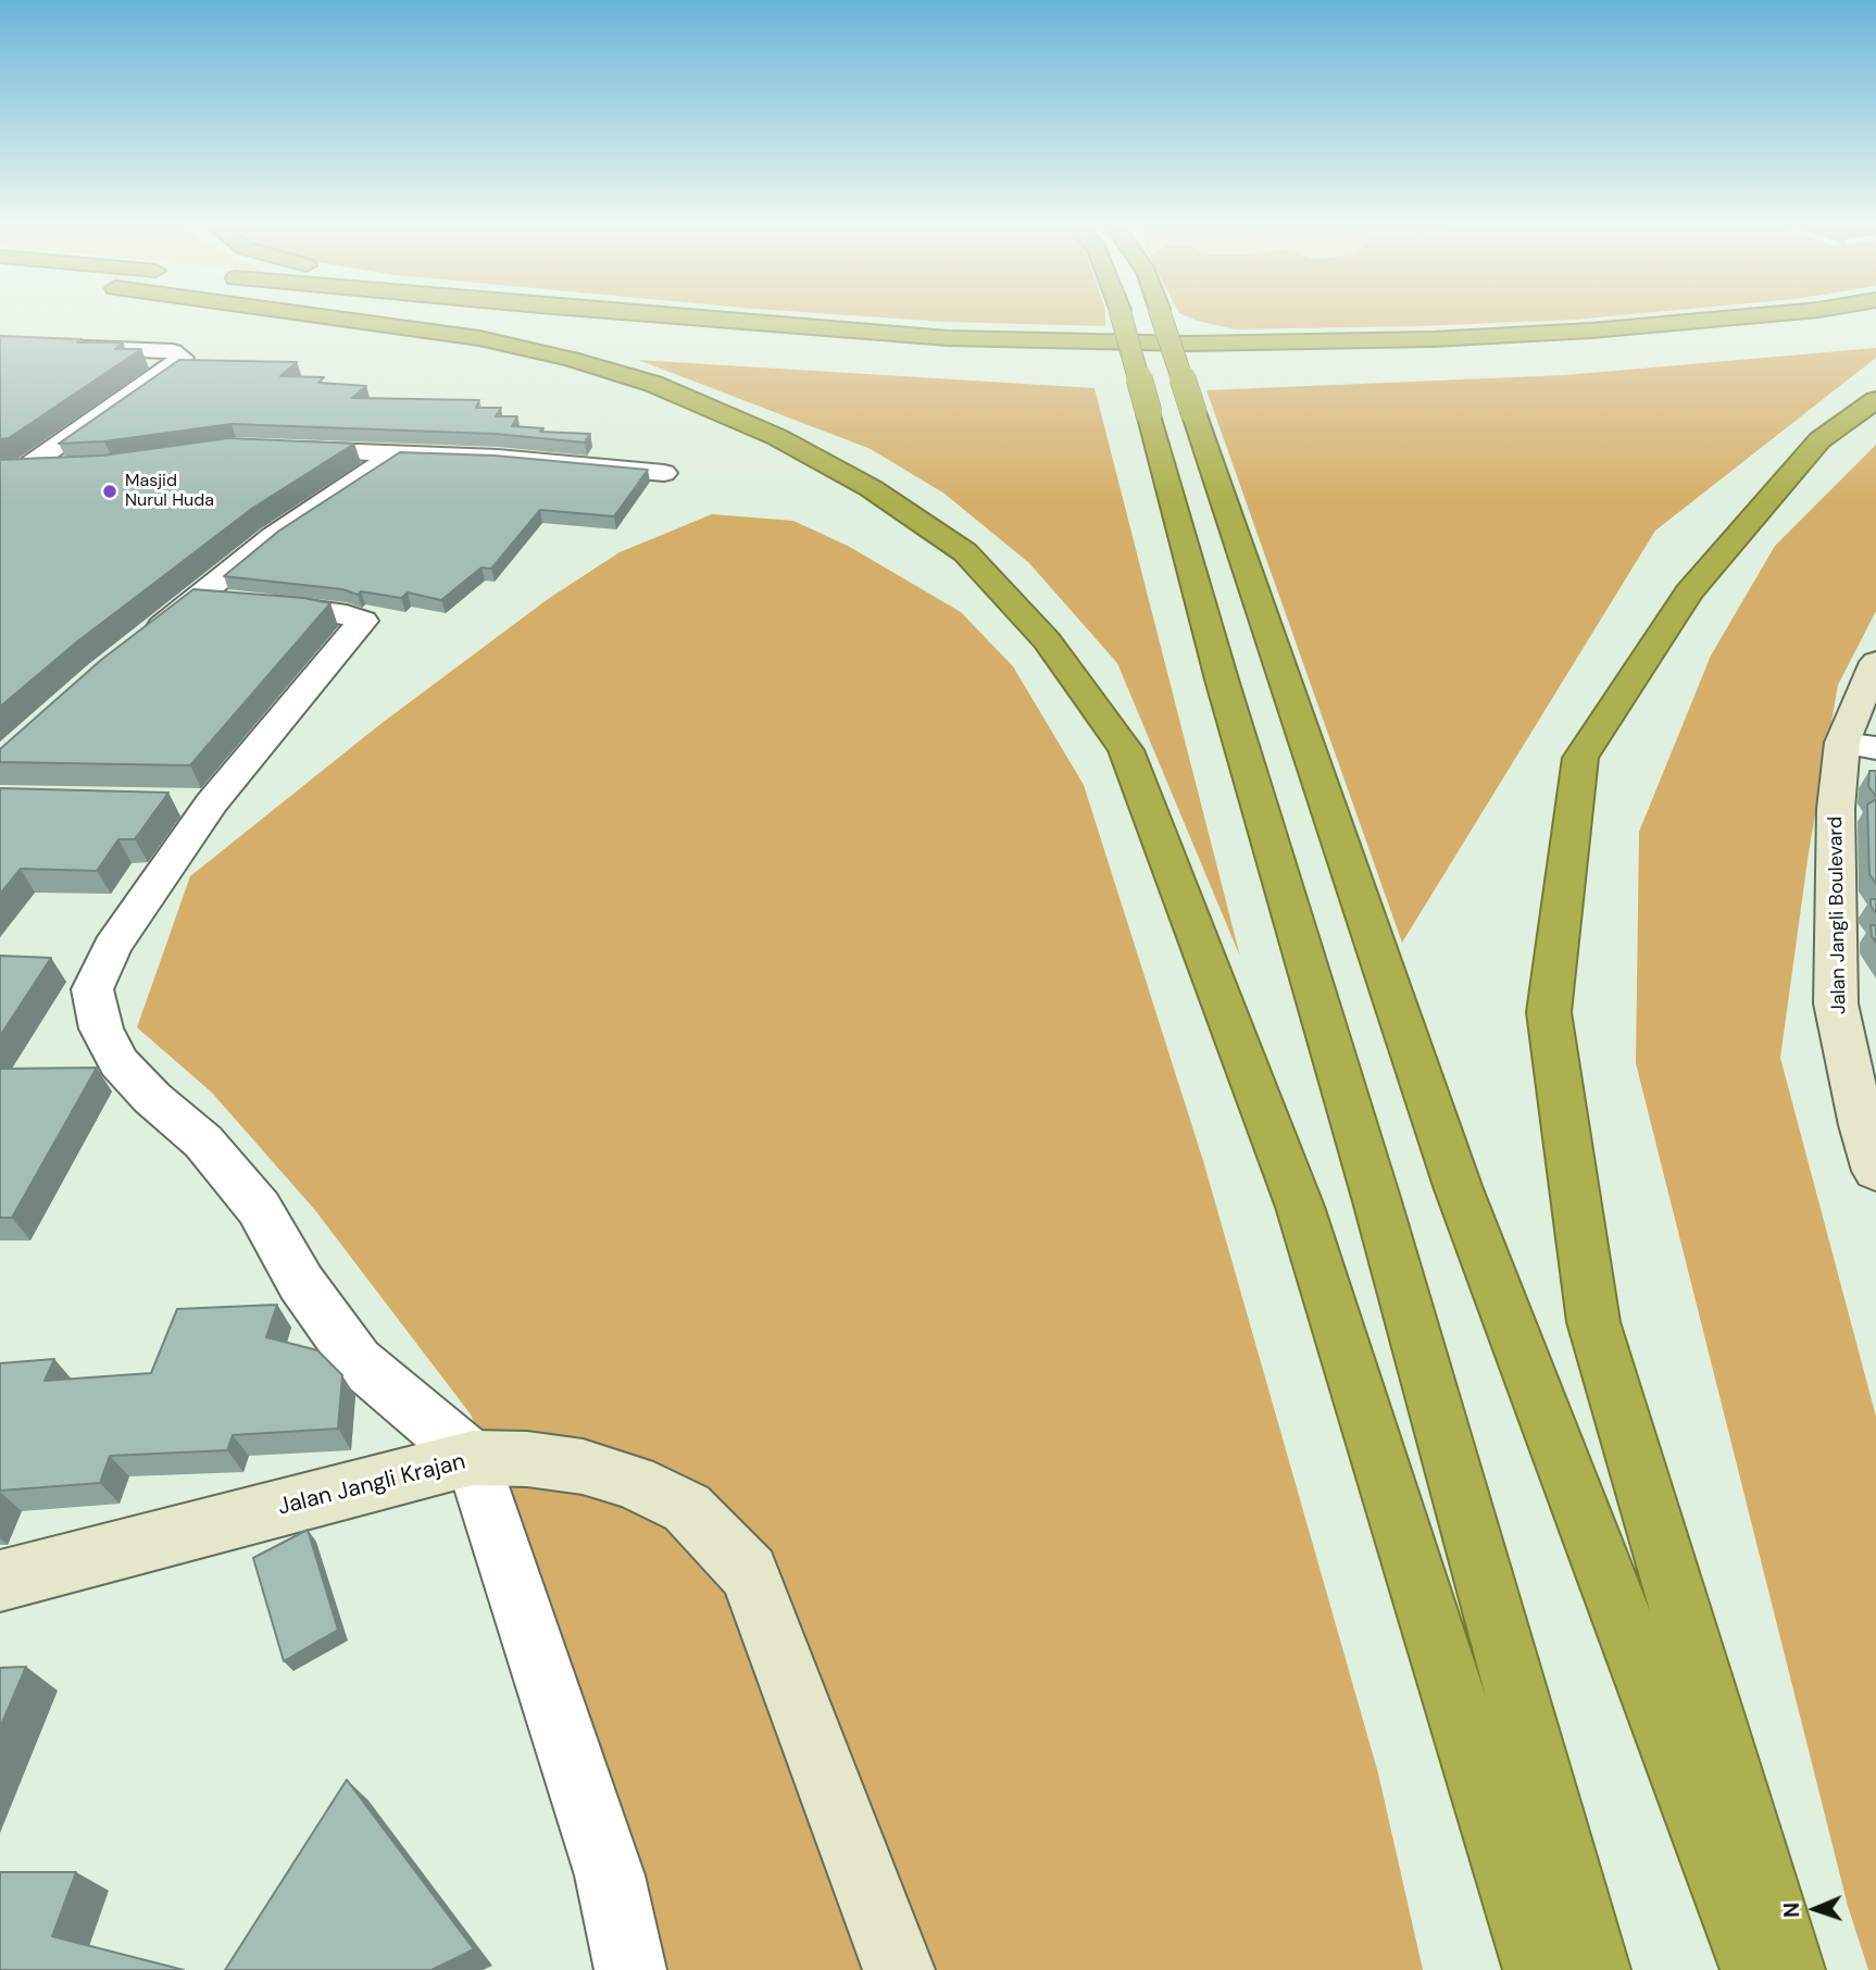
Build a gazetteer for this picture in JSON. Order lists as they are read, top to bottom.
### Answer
{
  "streets": {
    "street": ["Jalan Jangli Boulevard", "Jalan Jangli Krajan"]
  },
  "places": ["Masjid Nurul Huda"],
  "north": "left"
}
